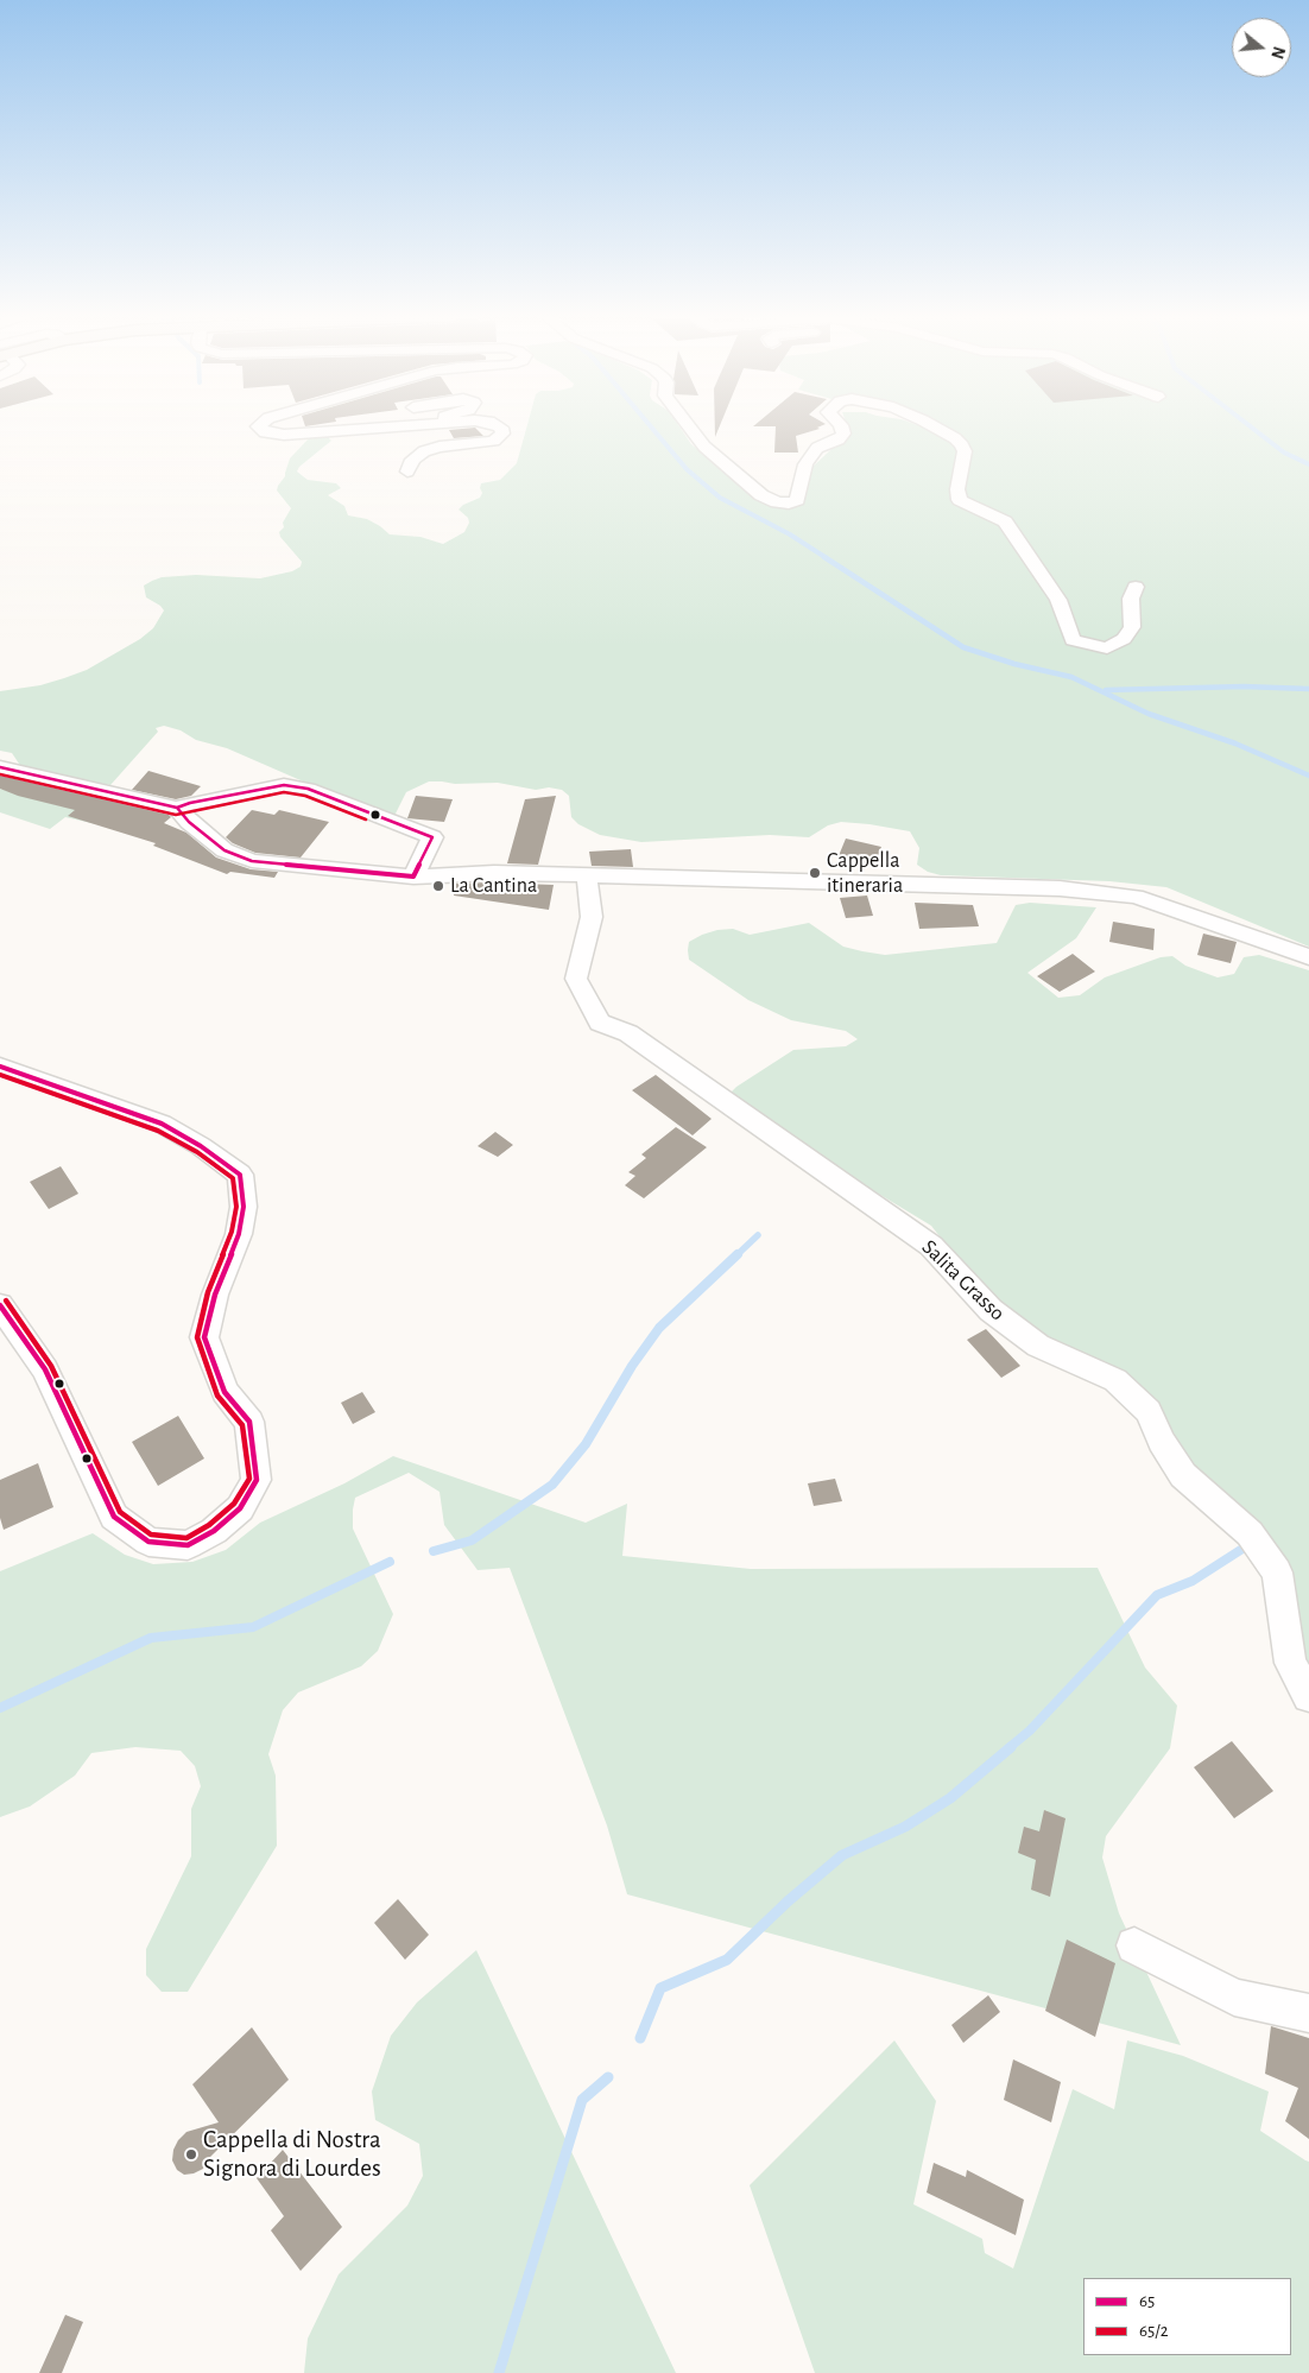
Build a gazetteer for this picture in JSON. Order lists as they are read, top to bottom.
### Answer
{
  "streets": {
    "street": ["Salita Grasso"]
  },
  "places": ["Cappella itineraria", "La Cantina", "Cappella di Nostra Signora di Lourdes"],
  "lines": ["transit line 65", "transit line 65/2"],
  "legend": ["65", "65/2"],
  "north": "right"
}
